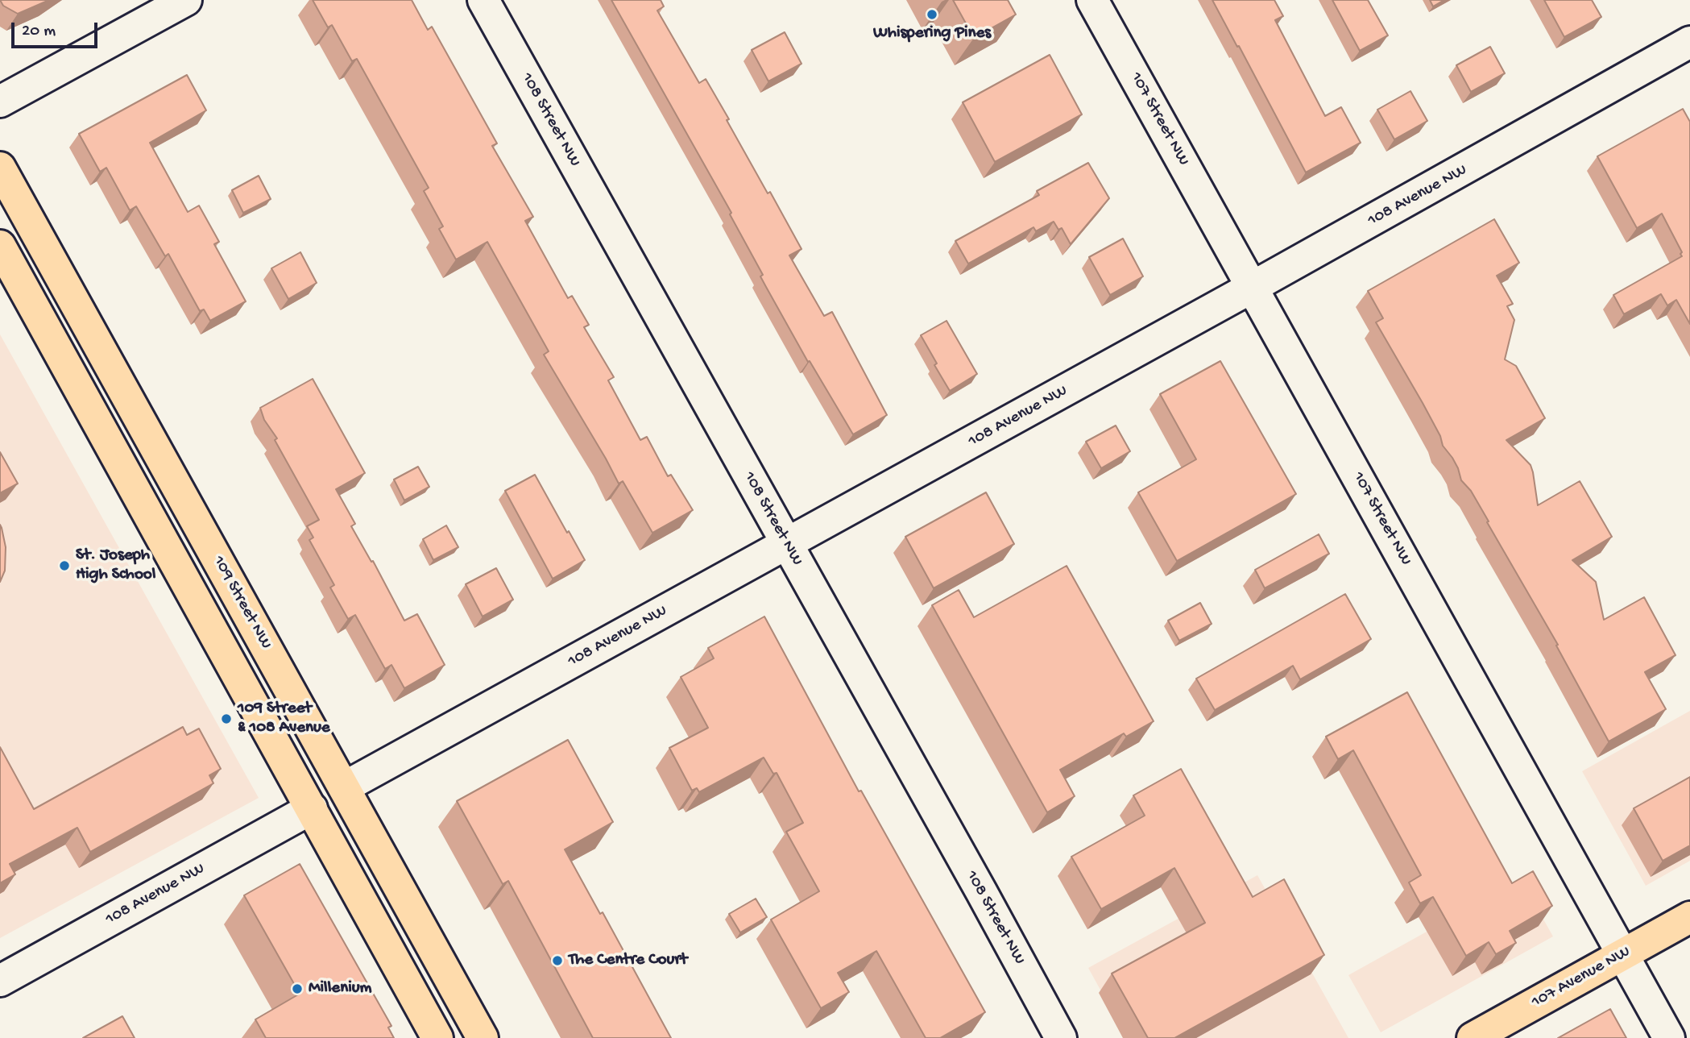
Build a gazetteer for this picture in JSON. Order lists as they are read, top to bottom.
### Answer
{
  "streets": {
    "main road": ["109 Street NW", "107 Avenue NW"],
    "street": ["107 Street NW", "108 Street NW", "108 Avenue NW"]
  },
  "crossings": [
    ["107 Street NW", "108 Avenue NW"],
    ["107 Street NW", "107 Avenue NW"],
    ["108 Street NW", "108 Avenue NW"],
    ["108 Avenue NW", "109 Street NW"]
  ],
  "places": [
    "Whispering Pines",
    "St. Joseph High School",
    "109 Street & 108 Avenue",
    "The Centre Court",
    "Millenium"
  ],
  "scale_bar": "20 m"
}
